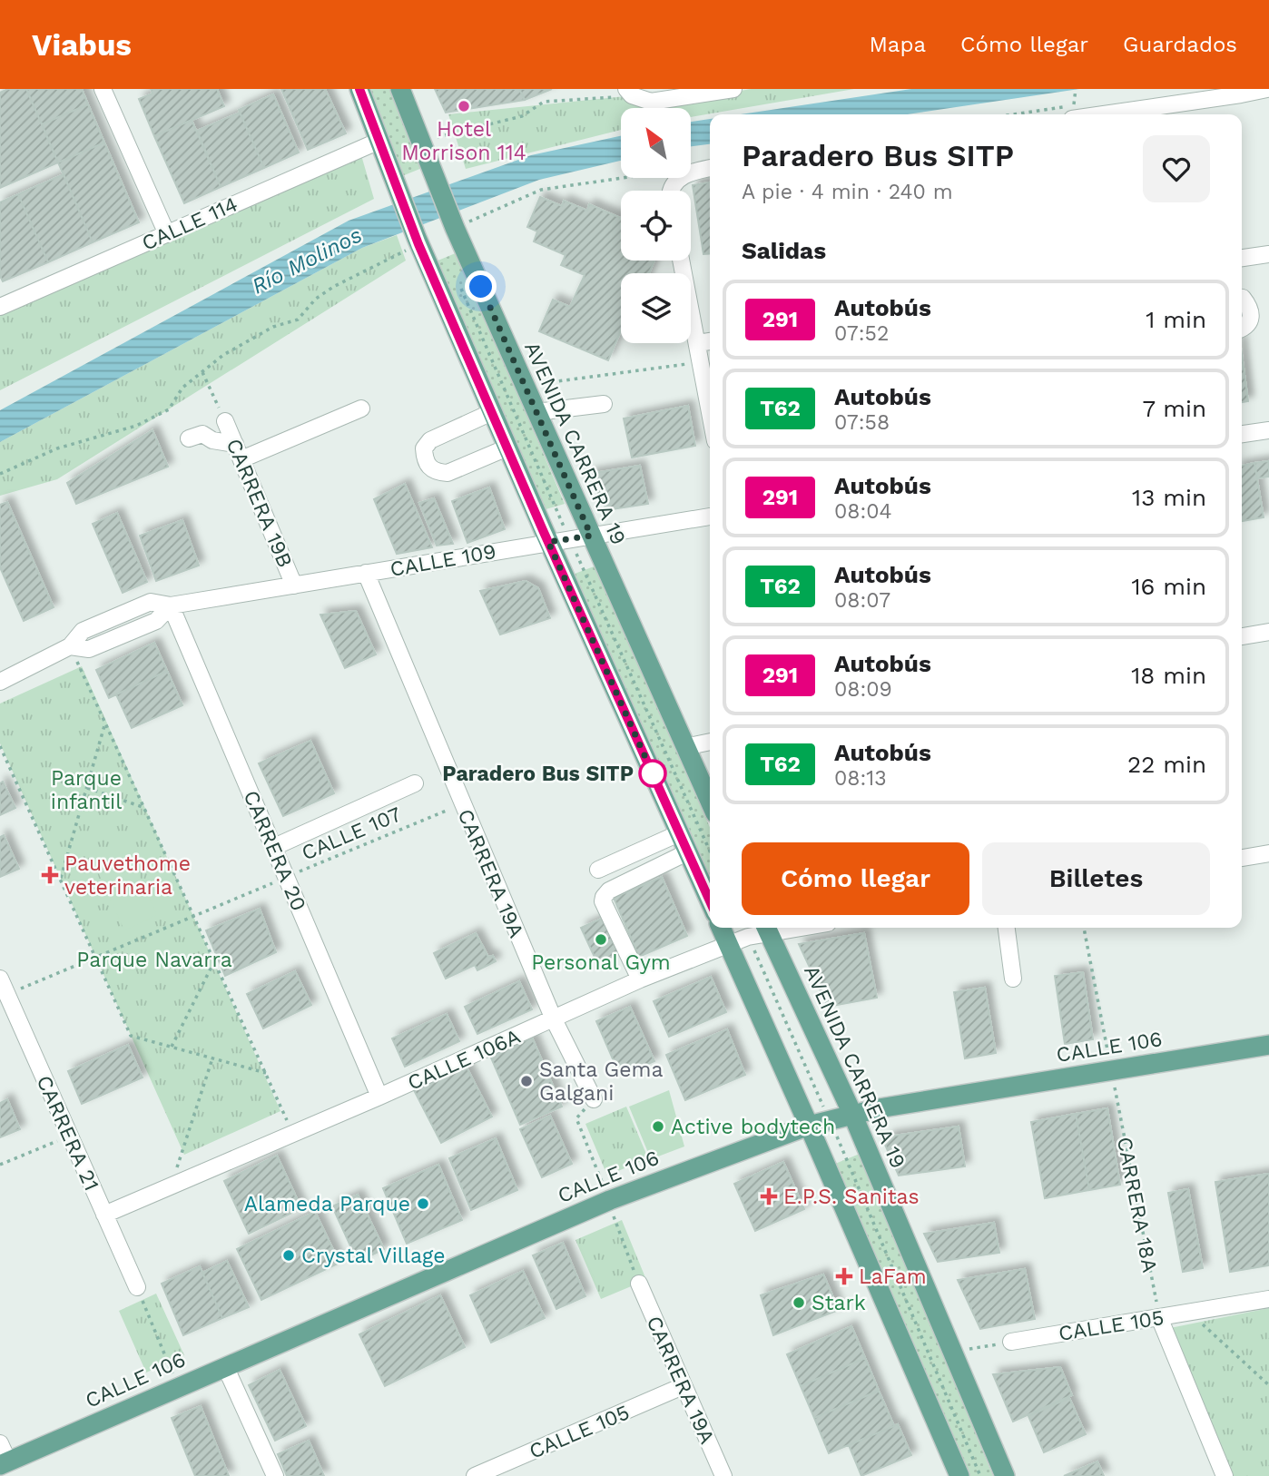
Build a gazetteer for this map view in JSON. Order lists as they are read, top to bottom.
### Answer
{
  "streets": {
    "main road": ["AVENIDA CARRERA 19", "CALLE 106"],
    "street": [
      "CALLE 114",
      "CARRERA 19B",
      "CALLE 109",
      "CARRERA 20",
      "CARRERA 19A",
      "CALLE 106A",
      "CARRERA 21",
      "CALLE 105"
    ],
    "path": ["CALLE 107", "CARRERA 18A"]
  },
  "crossings": [
    ["AVENIDA CARRERA 19", "CALLE 109"],
    ["AVENIDA CARRERA 19", "CALLE 106"],
    ["AVENIDA CARRERA 19", "CALLE 106A"],
    ["CARRERA 19B", "CALLE 109"],
    ["CALLE 109", "CARRERA 20"],
    ["CALLE 109", "CARRERA 19A"],
    ["CALLE 107", "CARRERA 20"],
    ["CALLE 107", "CARRERA 19A"],
    ["CALLE 107", "CARRERA 21"],
    ["CARRERA 20", "CALLE 106A"],
    ["CARRERA 19A", "CALLE 106A"],
    ["CARRERA 19A", "CALLE 105"],
    ["CALLE 106", "CARRERA 18A"],
    ["CALLE 106A", "CARRERA 21"],
    ["CARRERA 18A", "CALLE 105"]
  ],
  "water": ["Río Molinos"],
  "parks": ["Parque infantil", "Parque Navarra"],
  "places": {
    "other": [
      "Hotel Morrison 114",
      "Paradero Bus SITP",
      "Personal Gym",
      "Santa Gema Galgani",
      "Active bodytech",
      "Alameda Parque",
      "Crystal Village",
      "Stark"
    ],
    "health": ["Pauvethome veterinaria", "E.P.S. Sanitas", "LaFam"]
  },
  "lines": ["bus line 291"],
  "north": "top left",
  "page": {
    "header": "Viabus",
    "nav": ["Mapa", "Cómo llegar", "Guardados"],
    "heading": [
      ["Paradero Bus SITP", "A pie · 4 min · 240 m"],
      "Salidas"
    ],
    "list": [
      {
        "mark": "291",
        "name": "Autobús",
        "note": "07:52",
        "value": "1 min"
      },
      {
        "mark": "T62",
        "name": "Autobús",
        "note": "07:58",
        "value": "7 min"
      },
      {
        "mark": "291",
        "name": "Autobús",
        "note": "08:04",
        "value": "13 min"
      },
      {
        "mark": "T62",
        "name": "Autobús",
        "note": "08:07",
        "value": "16 min"
      },
      {
        "mark": "291",
        "name": "Autobús",
        "note": "08:09",
        "value": "18 min"
      },
      {
        "mark": "T62",
        "name": "Autobús",
        "note": "08:13",
        "value": "22 min"
      }
    ],
    "buttons": ["Cómo llegar", "Billetes"]
  }
}
